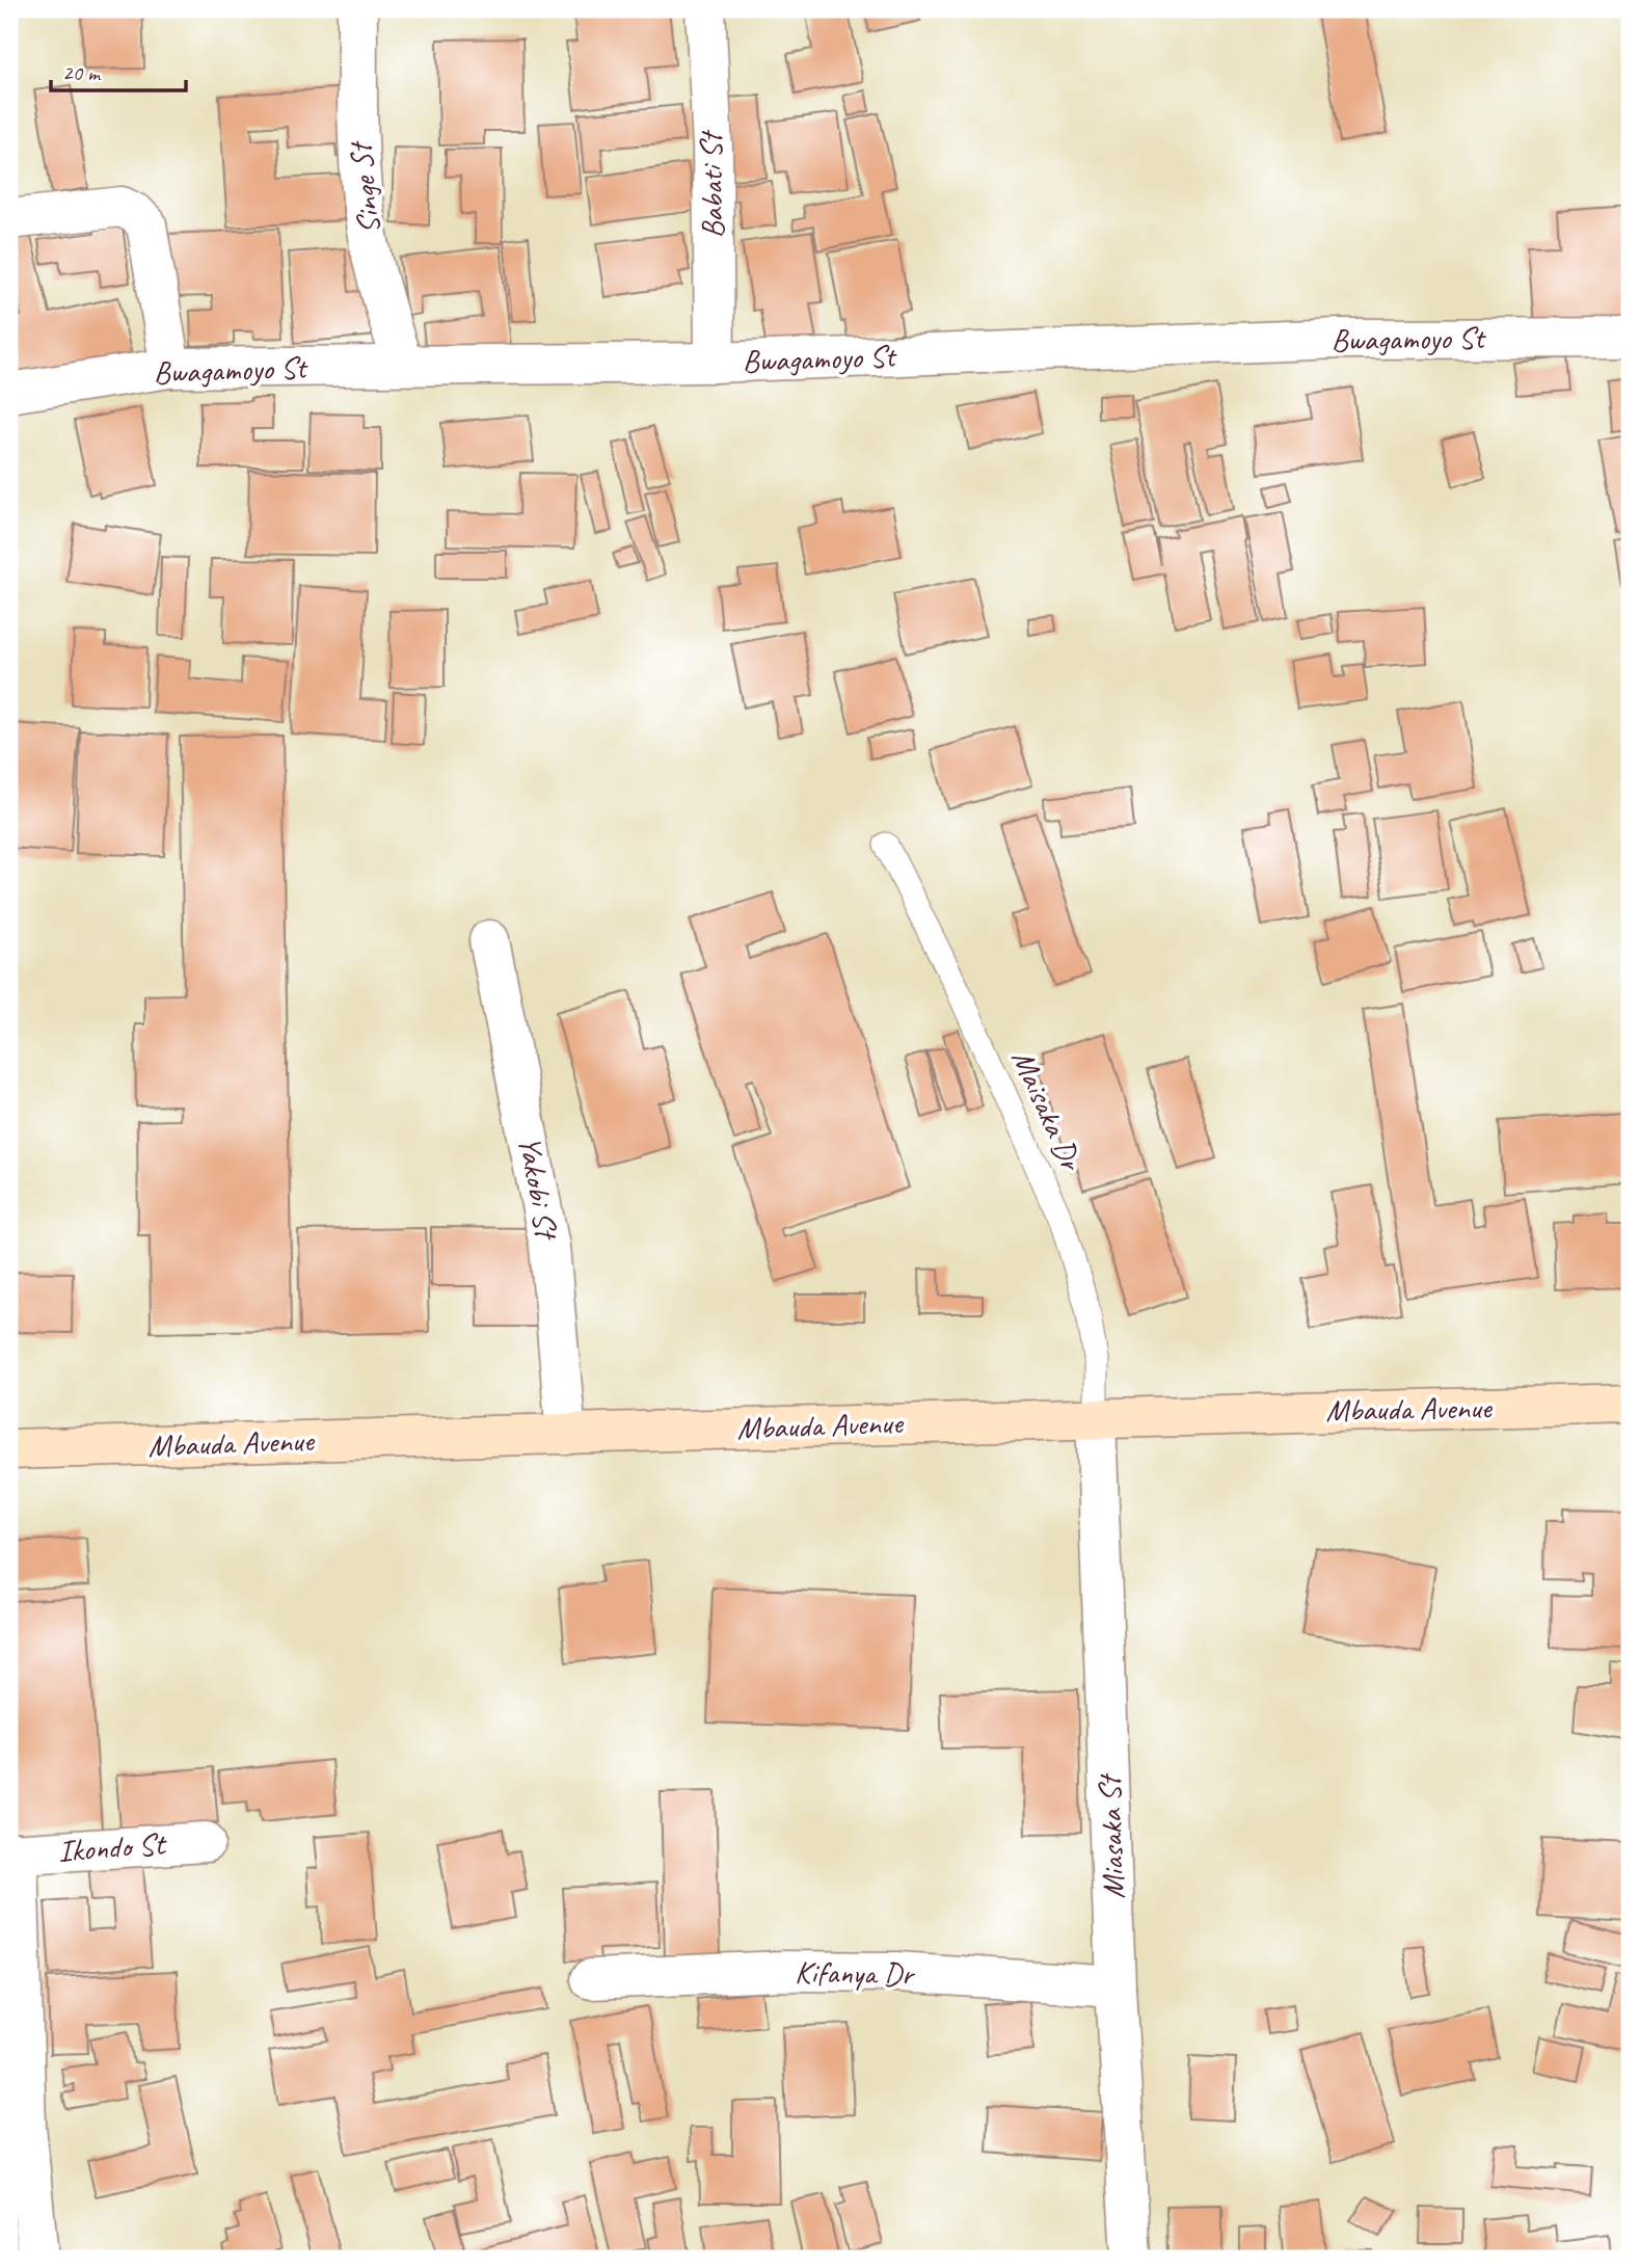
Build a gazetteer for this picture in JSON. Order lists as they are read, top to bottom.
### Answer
{
  "streets": {
    "street": [
      "Babati St",
      "Singe St",
      "Bwagamoyo St",
      "Yakobi St",
      "Mbauda Avenue",
      "Miasaka St",
      "Ikondo St",
      "Kifanya Dr"
    ],
    "lane": ["Maisaka Dr"]
  },
  "crossings": [
    ["Babati St", "Bwagamoyo St"],
    ["Singe St", "Bwagamoyo St"],
    ["Maisaka Dr", "Mbauda Avenue"],
    ["Maisaka Dr", "Miasaka St"],
    ["Yakobi St", "Mbauda Avenue"],
    ["Mbauda Avenue", "Miasaka St"],
    ["Miasaka St", "Kifanya Dr"]
  ],
  "scale_bar": "20 m"
}
